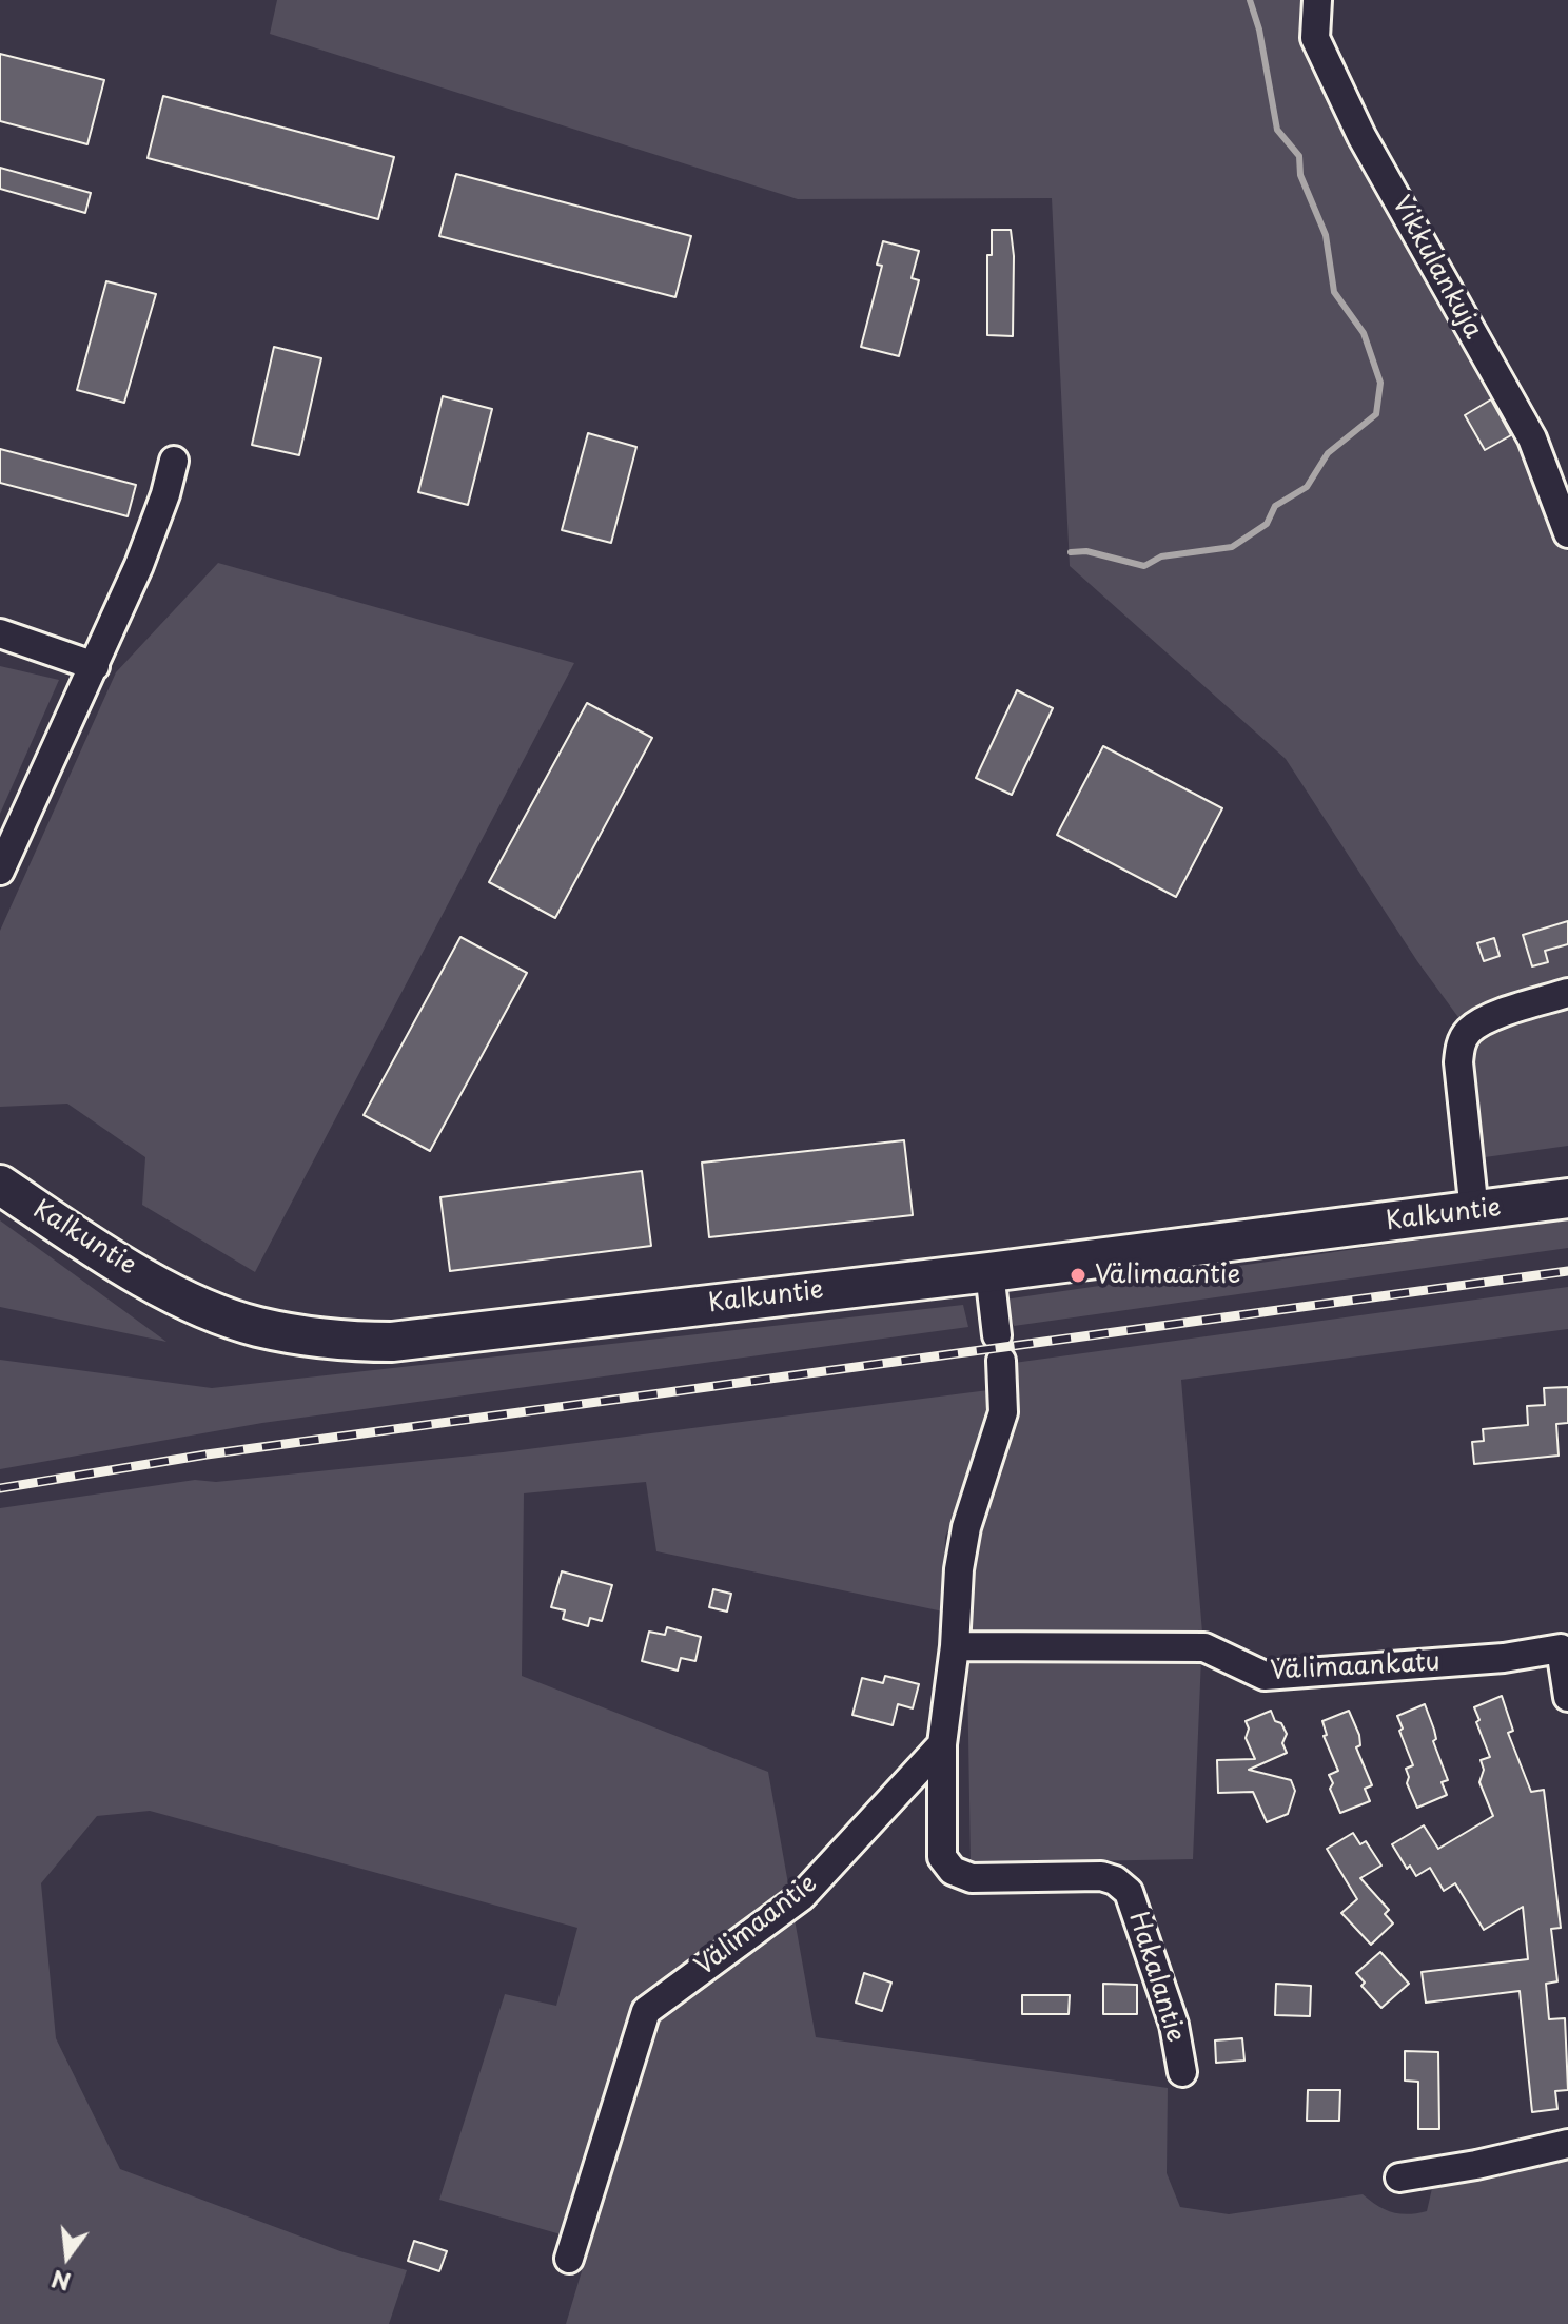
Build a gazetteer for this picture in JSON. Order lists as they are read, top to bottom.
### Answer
{
  "streets": {
    "street": [
      "Vikkulankuja",
      "Kalkuntie",
      "Välimaankatu",
      "Välimaantie",
      "Hakalantie"
    ]
  },
  "crossings": [
    ["Välimaantie", "Hakalantie"]
  ],
  "places": ["Välimaantie"],
  "north": "bottom"
}
